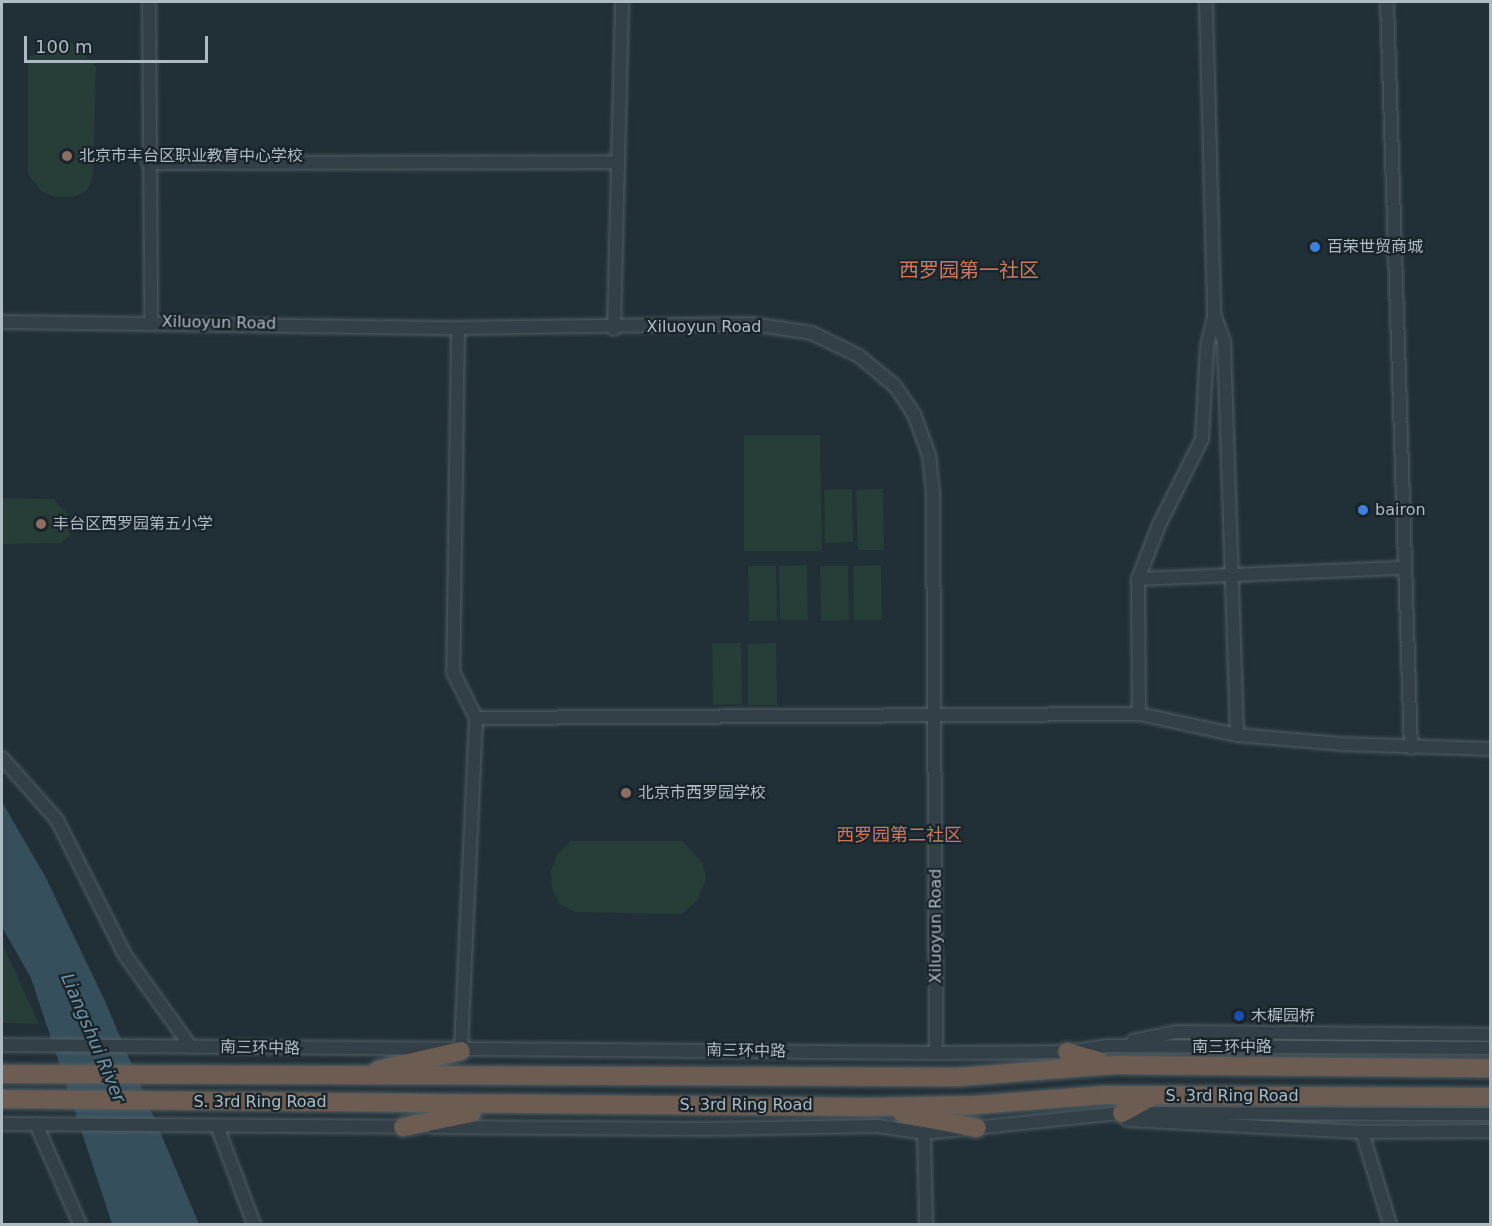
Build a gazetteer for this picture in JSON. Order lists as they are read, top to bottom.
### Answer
{
  "streets": {
    "highway": ["S. 3rd Ring Road"],
    "street": ["Xiluoyun Road", "南三环中路"]
  },
  "crossings": [
    ["Xiluoyun Road", "南三环中路"]
  ],
  "districts": ["西罗园第一社区", "西罗园第二社区"],
  "water": ["Liangshui River"],
  "places": [
    "北京市丰台区职业教育中心学校",
    "百荣世贸商城",
    "bairon",
    "丰台区西罗园第五小学",
    "北京市西罗园学校",
    "木樨园桥"
  ],
  "scale_bar": "100 m"
}
